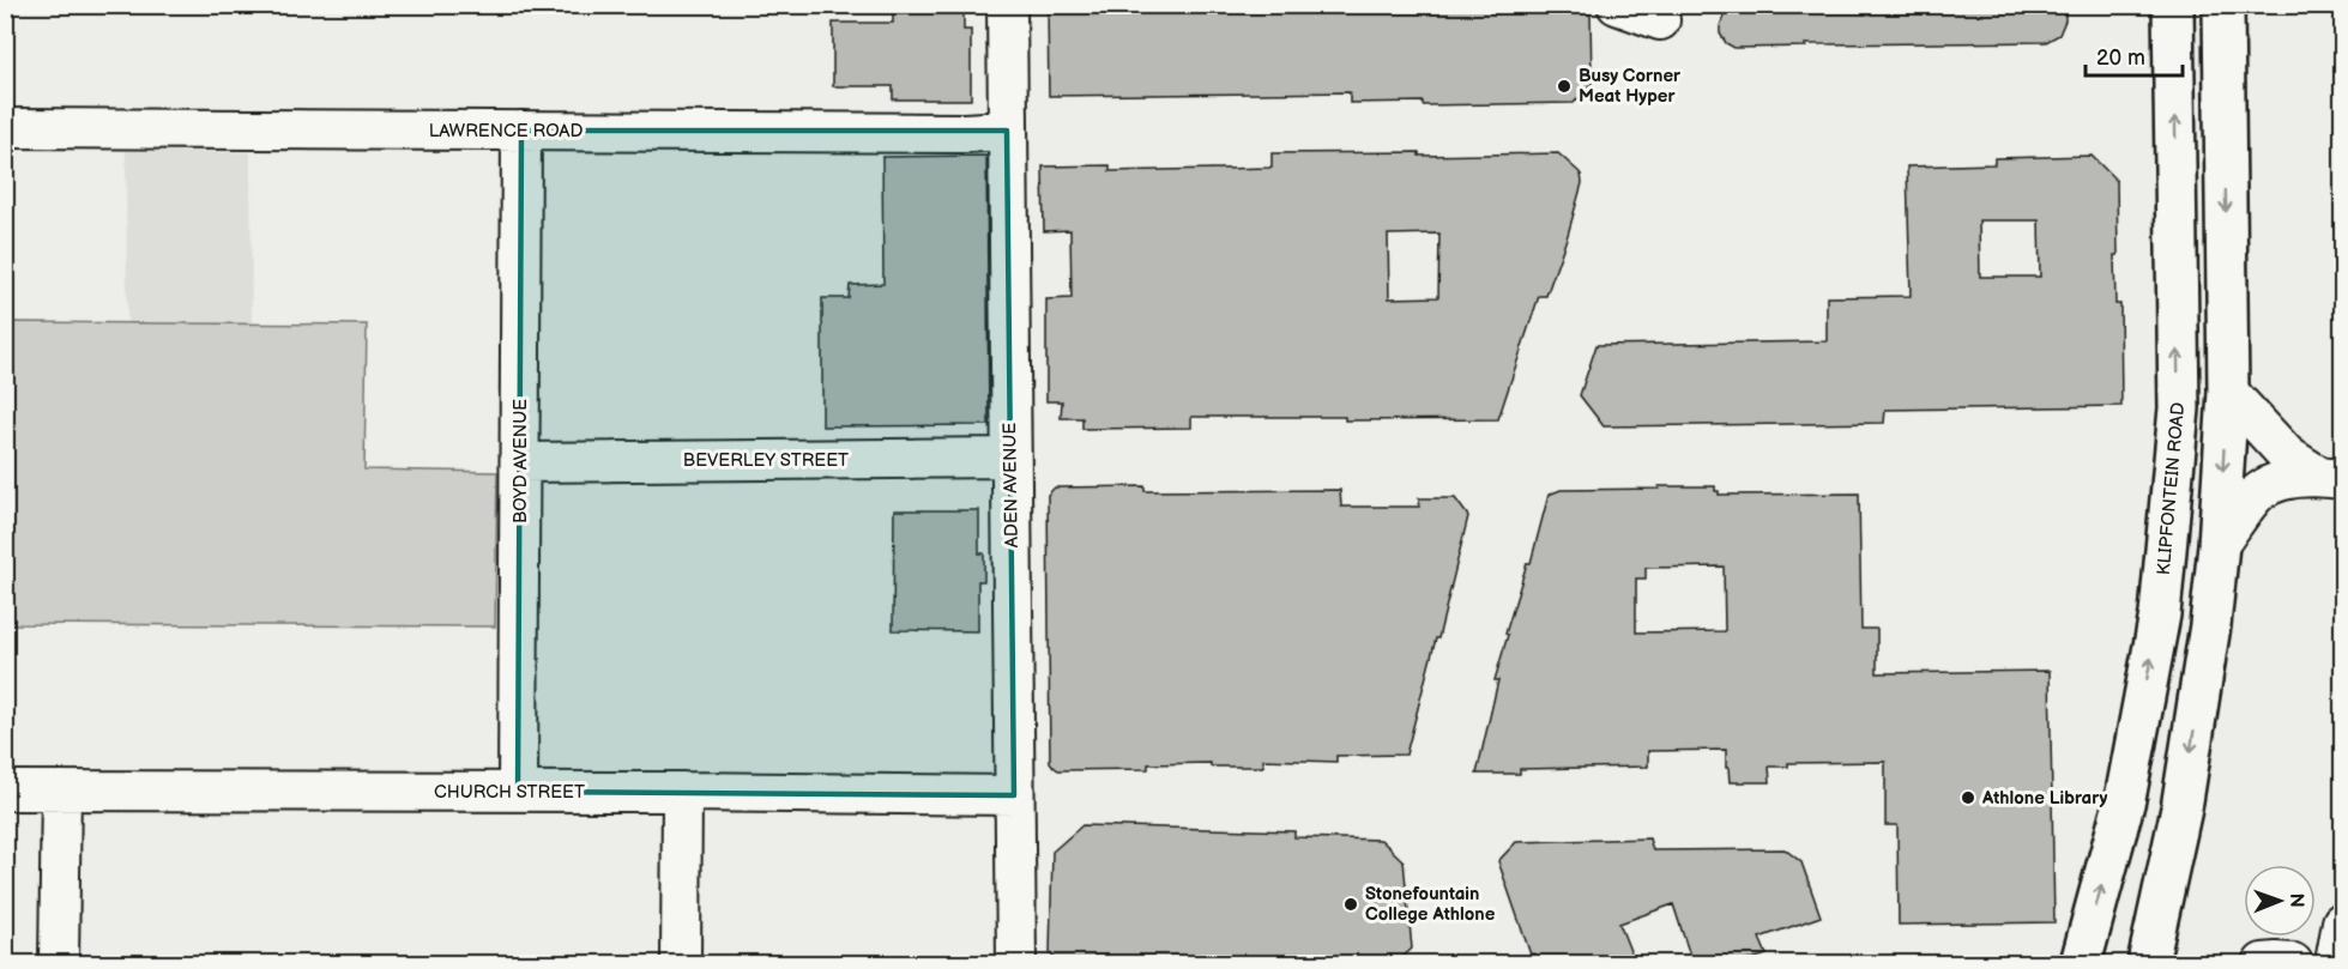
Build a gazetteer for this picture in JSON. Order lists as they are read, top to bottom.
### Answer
{
  "streets": {
    "main road": ["KLIPFONTEIN ROAD"],
    "street": [
      "LAWRENCE ROAD",
      "BEVERLEY STREET",
      "BOYD AVENUE",
      "ADEN AVENUE",
      "CHURCH STREET"
    ]
  },
  "crossings": [
    ["LAWRENCE ROAD", "BOYD AVENUE"],
    ["LAWRENCE ROAD", "ADEN AVENUE"],
    ["BEVERLEY STREET", "BOYD AVENUE"],
    ["BEVERLEY STREET", "ADEN AVENUE"],
    ["BOYD AVENUE", "CHURCH STREET"],
    ["ADEN AVENUE", "CHURCH STREET"]
  ],
  "places": ["Busy Corner Meat Hyper", "Athlone Library", "Stonefountain College Athlone"],
  "scale_bar": "20 m",
  "north": "right"
}
